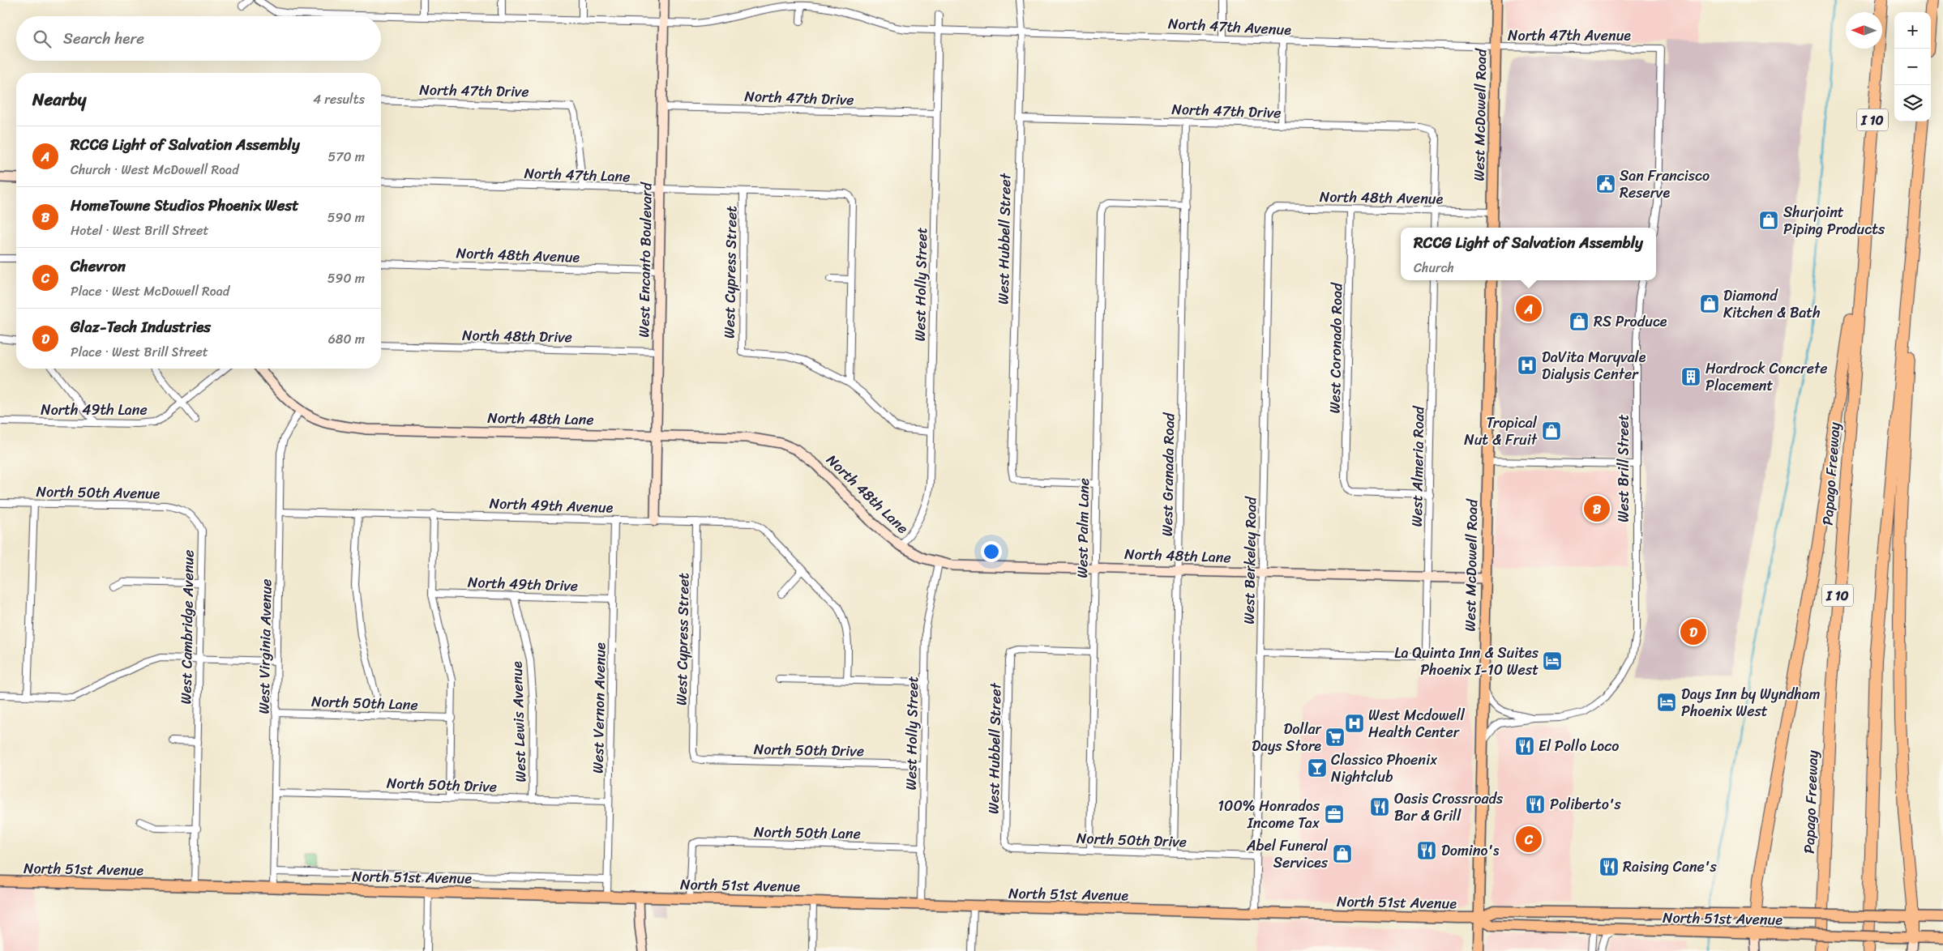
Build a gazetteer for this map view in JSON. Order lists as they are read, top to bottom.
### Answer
{
  "streets": {
    "highway": ["I 10", "Papago Freeway"],
    "main road": ["West McDowell Road", "North 51st Avenue"],
    "street": [
      "North 47th Avenue",
      "North 47th Drive",
      "North 47th Lane",
      "North 48th Avenue",
      "West Hubbell Street",
      "West Encanto Boulevard",
      "West Cypress Street",
      "West Holly Street",
      "North 48th Drive",
      "West Coronado Road",
      "North 49th Lane",
      "North 48th Lane",
      "West Almeria Road",
      "West Brill Street",
      "West Granada Road",
      "North 50th Avenue",
      "North 49th Avenue",
      "West Palm Lane",
      "West Berkeley Road",
      "North 49th Drive",
      "West Cambridge Avenue",
      "West Virginia Avenue",
      "North 50th Lane",
      "West Vernon Avenue",
      "West Lewis Avenue",
      "North 50th Drive"
    ]
  },
  "crossings": [
    ["North 47th Avenue", "West McDowell Road"],
    ["North 47th Avenue", "West Hubbell Street"],
    ["North 47th Avenue", "West Encanto Boulevard"],
    ["North 47th Avenue", "West Holly Street"],
    ["North 47th Drive", "North 47th Lane"],
    ["North 47th Drive", "North 48th Avenue"],
    ["North 47th Drive", "West Hubbell Street"],
    ["North 47th Drive", "West Encanto Boulevard"],
    ["North 47th Drive", "West Holly Street"],
    ["North 47th Drive", "West Granada Road"],
    ["West McDowell Road", "North 48th Avenue"],
    ["West McDowell Road", "North 48th Lane"],
    ["West McDowell Road", "North 51st Avenue"],
    ["North 47th Lane", "West Encanto Boulevard"],
    ["North 47th Lane", "West Cypress Street"],
    ["North 48th Avenue", "West Encanto Boulevard"],
    ["North 48th Avenue", "West Coronado Road"],
    ["North 48th Avenue", "West Berkeley Road"],
    ["West Hubbell Street", "West Palm Lane"],
    ["West Hubbell Street", "North 50th Drive"],
    ["West Encanto Boulevard", "North 48th Drive"],
    ["West Encanto Boulevard", "North 48th Lane"],
    ["West Encanto Boulevard", "North 49th Avenue"],
    ["West Cypress Street", "North 49th Avenue"],
    ["West Cypress Street", "North 50th Drive"],
    ["West Holly Street", "North 48th Lane"],
    ["West Holly Street", "North 50th Lane"],
    ["West Holly Street", "North 50th Drive"],
    ["West Holly Street", "North 51st Avenue"],
    ["West Coronado Road", "West Almeria Road"],
    ["North 48th Lane", "West Almeria Road"],
    ["North 48th Lane", "West Granada Road"],
    ["North 48th Lane", "West Palm Lane"],
    ["North 48th Lane", "West Berkeley Road"],
    ["North 48th Lane", "West Virginia Avenue"],
    ["West Almeria Road", "West Berkeley Road"],
    ["West Granada Road", "West Palm Lane"],
    ["West Granada Road", "North 50th Drive"],
    ["North 50th Avenue", "West Cambridge Avenue"],
    ["North 49th Avenue", "West Virginia Avenue"],
    ["North 49th Avenue", "West Vernon Avenue"],
    ["West Palm Lane", "North 50th Drive"],
    ["West Berkeley Road", "North 50th Drive"],
    ["West Berkeley Road", "North 51st Avenue"],
    ["North 49th Drive", "West Vernon Avenue"],
    ["North 49th Drive", "West Lewis Avenue"],
    ["West Cambridge Avenue", "North 51st Avenue"],
    ["West Virginia Avenue", "North 50th Lane"],
    ["West Virginia Avenue", "North 50th Drive"],
    ["West Virginia Avenue", "North 51st Avenue"],
    ["North 50th Lane", "North 51st Avenue"],
    ["West Vernon Avenue", "North 50th Drive"],
    ["West Vernon Avenue", "North 51st Avenue"],
    ["West Lewis Avenue", "North 50th Drive"]
  ],
  "places": {
    "public building": ["San Francisco Reserve"],
    "shop": [
      "Shurjoint Piping Products",
      "Diamond Kitchen & Bath",
      "RS Produce",
      "Tropical Nut & Fruit",
      "Abel Funeral Services"
    ],
    "hospital": ["DaVita Maryvale Dialysis Center", "West Mcdowell Health Center"],
    "building": ["Hardrock Concrete Placement"],
    "hotel": ["La Quinta Inn & Suites Phoenix I-10 West", "Days Inn by Wyndham Phoenix West"],
    "supermarket": ["Dollar Days Store"],
    "restaurant": [
      "El Pollo Loco",
      "Poliberto's",
      "Oasis Crossroads Bar & Grill",
      "Domino's",
      "Raising Cane's"
    ],
    "bar": ["Classico Phoenix Nightclub"],
    "office": ["100% Honrados Income Tax"]
  },
  "north": "left",
  "page": {
    "map_buttons": ["+", "−"],
    "search": "Search here",
    "heading": ["Nearby", "4 results"],
    "list": [
      {
        "mark": "A",
        "name": "RCCG Light of Salvation Assembly",
        "note": "Church · West McDowell Road",
        "value": "570 m"
      },
      {
        "mark": "B",
        "name": "HomeTowne Studios Phoenix West",
        "note": "Hotel · West Brill Street",
        "value": "590 m"
      },
      {
        "mark": "C",
        "name": "Chevron",
        "note": "Place · West McDowell Road",
        "value": "590 m"
      },
      {
        "mark": "D",
        "name": "Glaz-Tech Industries",
        "note": "Place · West Brill Street",
        "value": "680 m"
      }
    ],
    "popup": ["RCCG Light of Salvation Assembly", "Church"],
    "pins": [
      "A",
      "B",
      "D",
      "C"
    ]
  }
}
